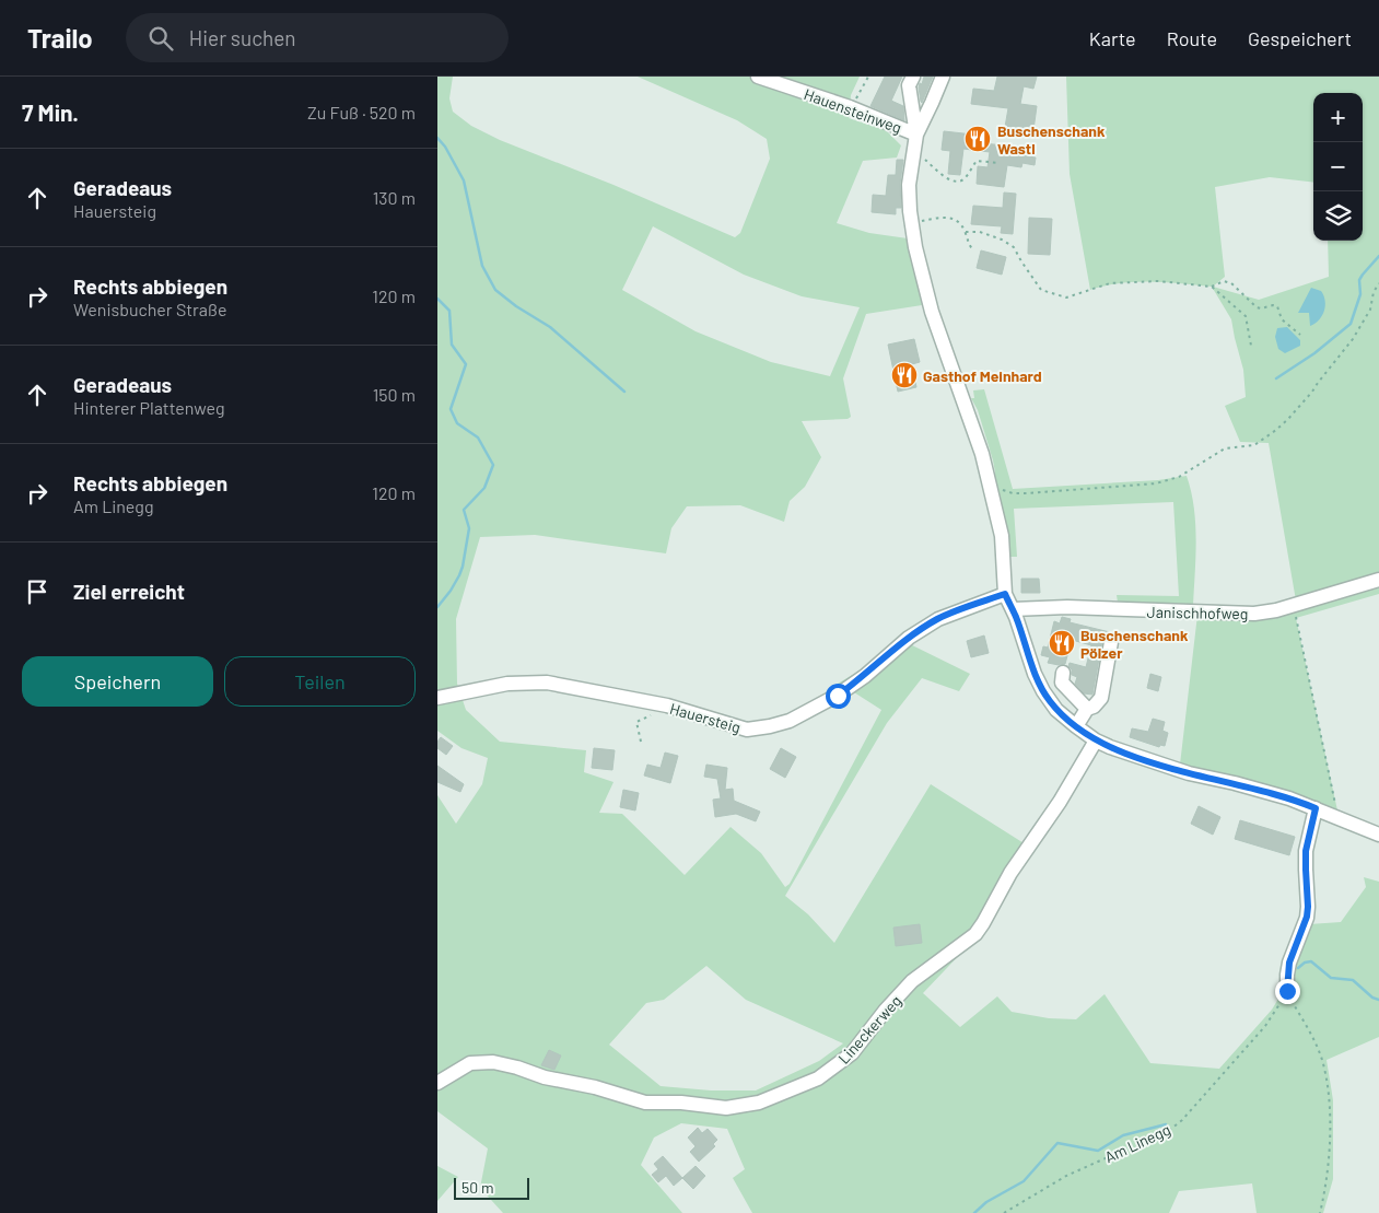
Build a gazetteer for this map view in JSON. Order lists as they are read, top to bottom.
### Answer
{
  "streets": {
    "street": [
      "Hauensteinweg",
      "Janischhofweg",
      "Hauersteig",
      "Lineckerweg"
    ],
    "path": ["Am Linegg"]
  },
  "places": {
    "restaurant": ["Buschenschank Wastl", "Gasthof Meinhard", "Buschenschank Pölzer"]
  },
  "scale_bar": "50 m",
  "page": {
    "header": "Trailo",
    "search": "Hier suchen",
    "nav": ["Karte", "Route", "Gespeichert"],
    "heading": ["7 Min.", "Zu Fuß · 520 m"],
    "map_buttons": ["+", "−"],
    "list": [
      ["Geradeaus", "Hauersteig", "130 m"],
      ["Rechts abbiegen", "Wenisbucher Straße", "120 m"],
      ["Geradeaus", "Hinterer Plattenweg", "150 m"],
      ["Rechts abbiegen", "Am Linegg", "120 m"],
      "Ziel erreicht"
    ],
    "buttons": ["Speichern", "Teilen"],
    "scale": "50 m"
  }
}
